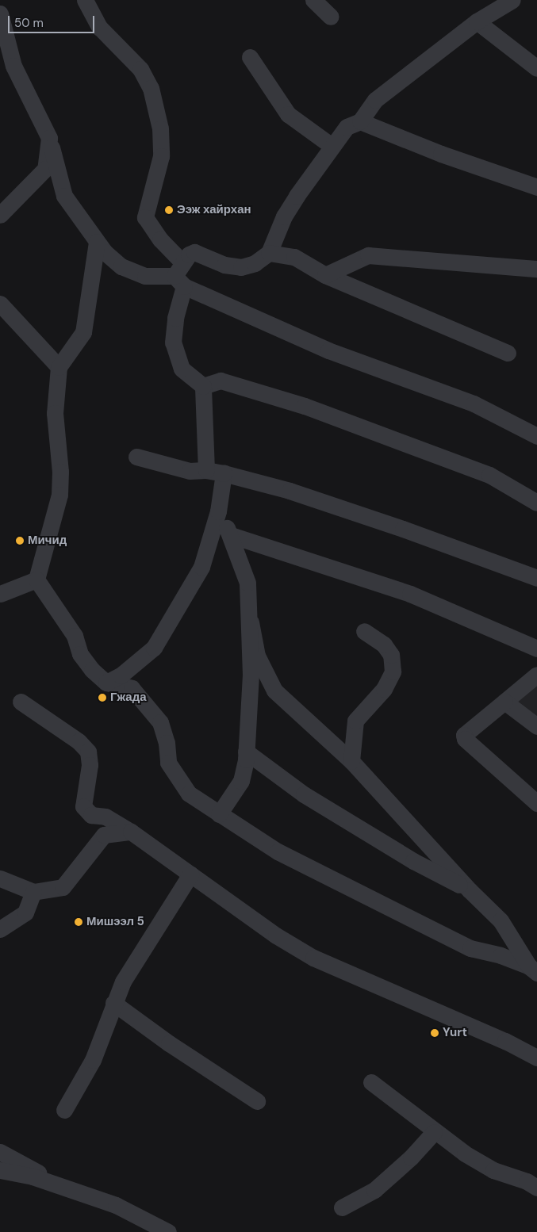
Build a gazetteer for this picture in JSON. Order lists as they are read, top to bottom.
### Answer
{
  "places": [
    "Ээж хайрхан",
    "Мичид",
    "Гжада",
    "Мишээл 5",
    "Yurt"
  ],
  "scale_bar": "50 m"
}
